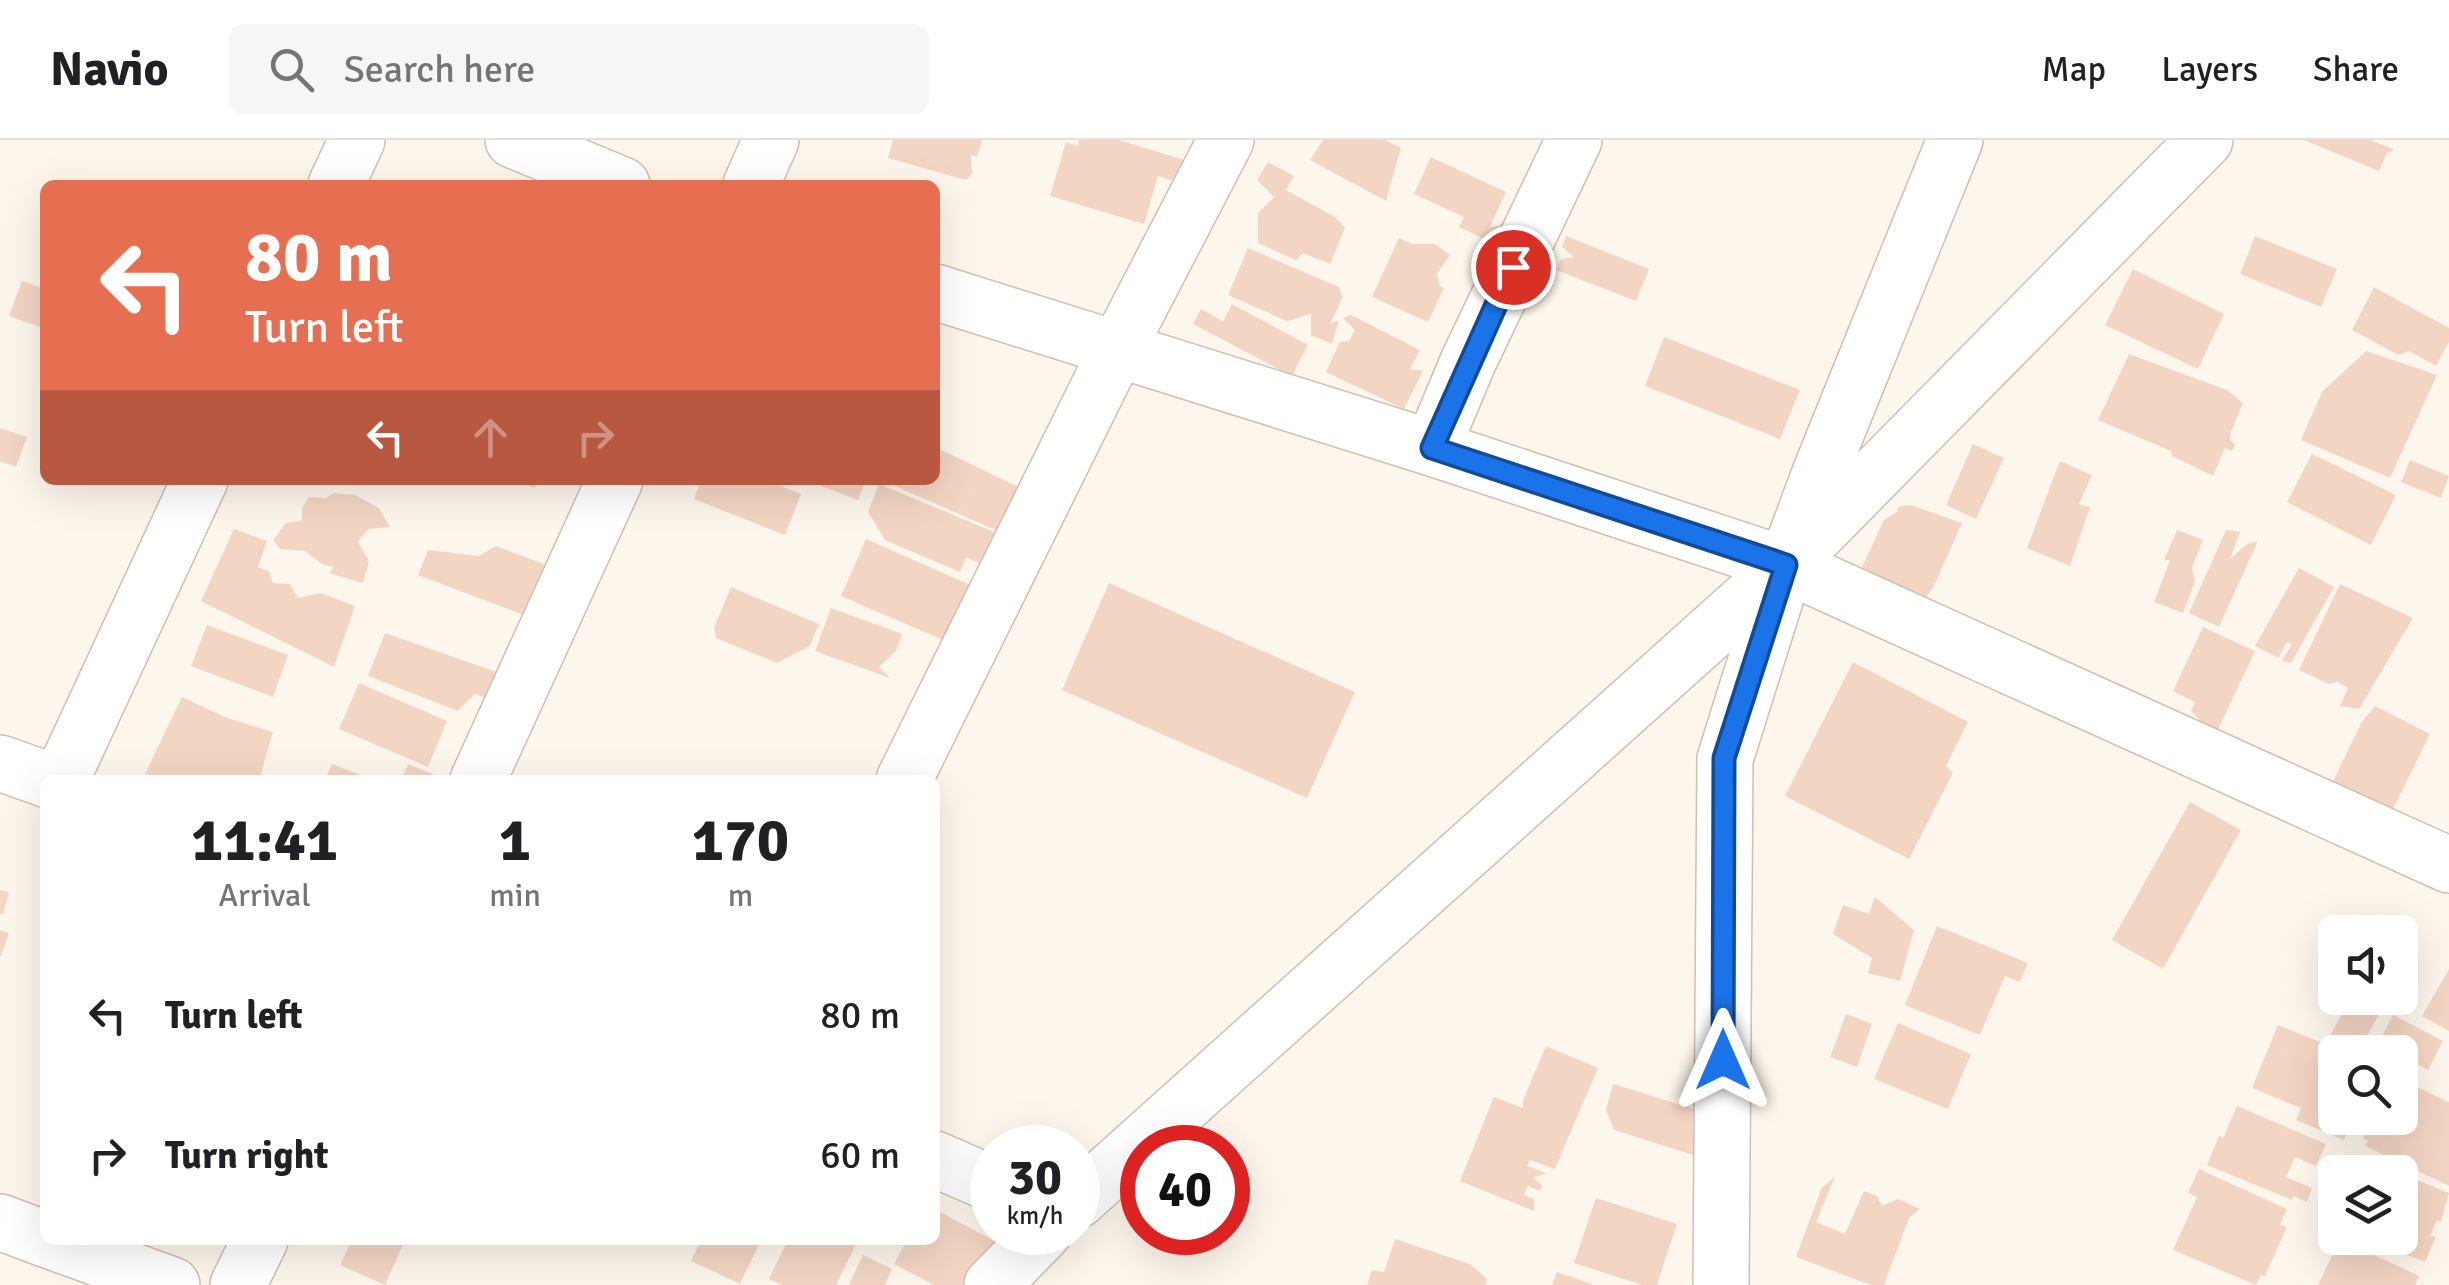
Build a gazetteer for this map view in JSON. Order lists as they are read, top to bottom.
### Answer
{
  "page": {
    "header": "Navio",
    "search": "Search here",
    "nav": ["Map", "Layers", "Share"],
    "turn": ["80 m", "Turn left"],
    "eta": [
      "11:41",
      "Arrival",
      "1",
      "min",
      "170",
      "m"
    ],
    "list": [
      {
        "name": "Turn left",
        "value": "80 m"
      },
      {
        "name": "Turn right",
        "value": "60 m"
      }
    ],
    "speed": "30 km/h",
    "limit": "40"
  }
}
